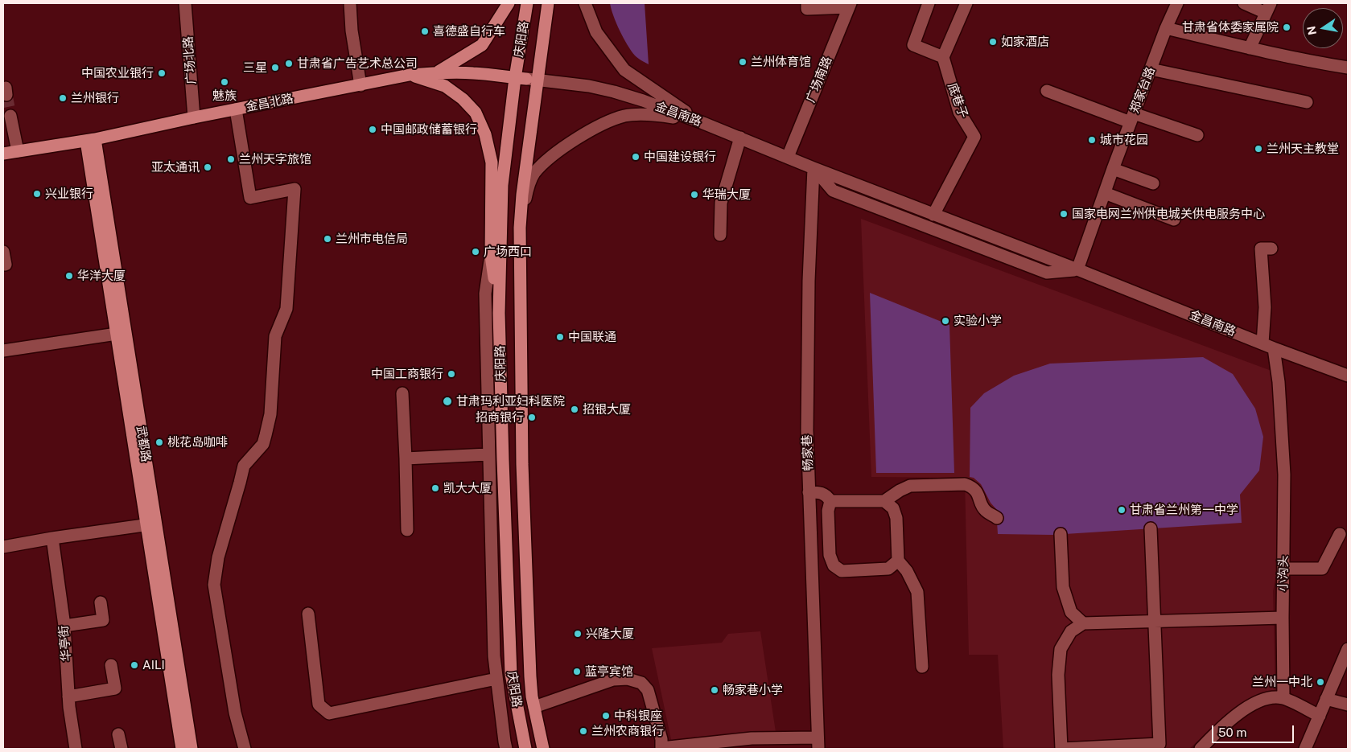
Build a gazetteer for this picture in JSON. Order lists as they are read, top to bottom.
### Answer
{
  "streets": {
    "main road": ["庆阳路", "金昌北路", "武都路"],
    "street": [
      "广场北路",
      "广场南路",
      "郑家台路",
      "底巷子",
      "金昌南路",
      "畅家巷",
      "小沟头",
      "华亭街"
    ]
  },
  "crossings": [
    ["庆阳路", "金昌北路"],
    ["庆阳路", "金昌南路"],
    ["庆阳路", "畅家巷"],
    ["广场北路", "金昌北路"],
    ["广场南路", "金昌南路"],
    ["郑家台路", "金昌南路"],
    ["底巷子", "金昌南路"],
    ["金昌北路", "金昌南路"],
    ["金昌北路", "武都路"],
    ["金昌南路", "畅家巷"],
    ["金昌南路", "小沟头"]
  ],
  "places": [
    "甘肃省体委家属院",
    "喜德盛自行车",
    "如家酒店",
    "兰州体育馆",
    "甘肃省广告艺术总公司",
    "三星",
    "中国农业银行",
    "魅族",
    "兰州银行",
    "中国邮政储蓄银行",
    "城市花园",
    "兰州天主教堂",
    "中国建设银行",
    "兰州天字旅馆",
    "亚太通讯",
    "兴业银行",
    "华瑞大厦",
    "国家电网兰州供电城关供电服务中心",
    "兰州市电信局",
    "广场西口",
    "华洋大厦",
    "实验小学",
    "中国联通",
    "中国工商银行",
    "甘肃玛利亚妇科医院",
    "招银大厦",
    "招商银行",
    "桃花岛咖啡",
    "凯大大厦",
    "甘肃省兰州第一中学",
    "兴隆大厦",
    "AILI",
    "蓝亭宾馆",
    "兰州一中北",
    "畅家巷小学",
    "中科银座",
    "兰州农商银行"
  ],
  "scale_bar": "50 m",
  "north": "left"
}
